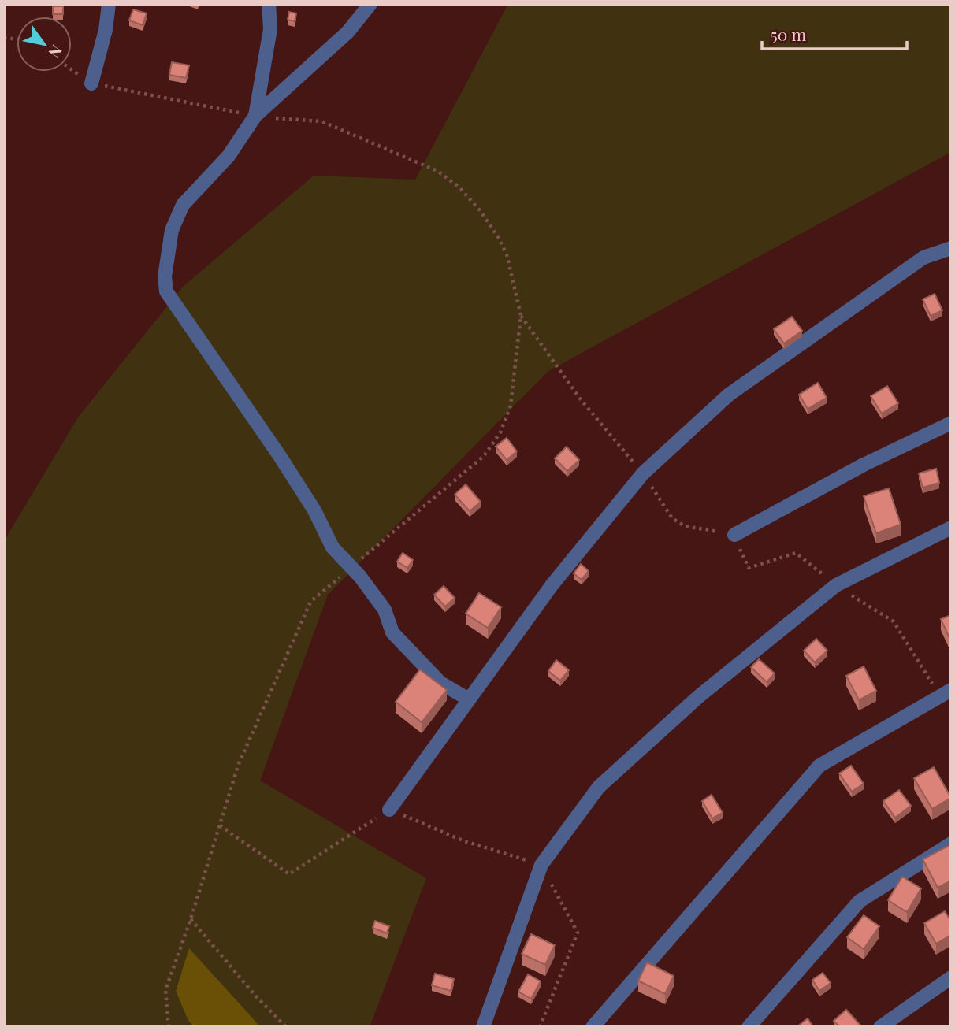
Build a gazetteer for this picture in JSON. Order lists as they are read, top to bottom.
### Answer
{
  "scale_bar": "50 m",
  "north": "bottom right"
}
